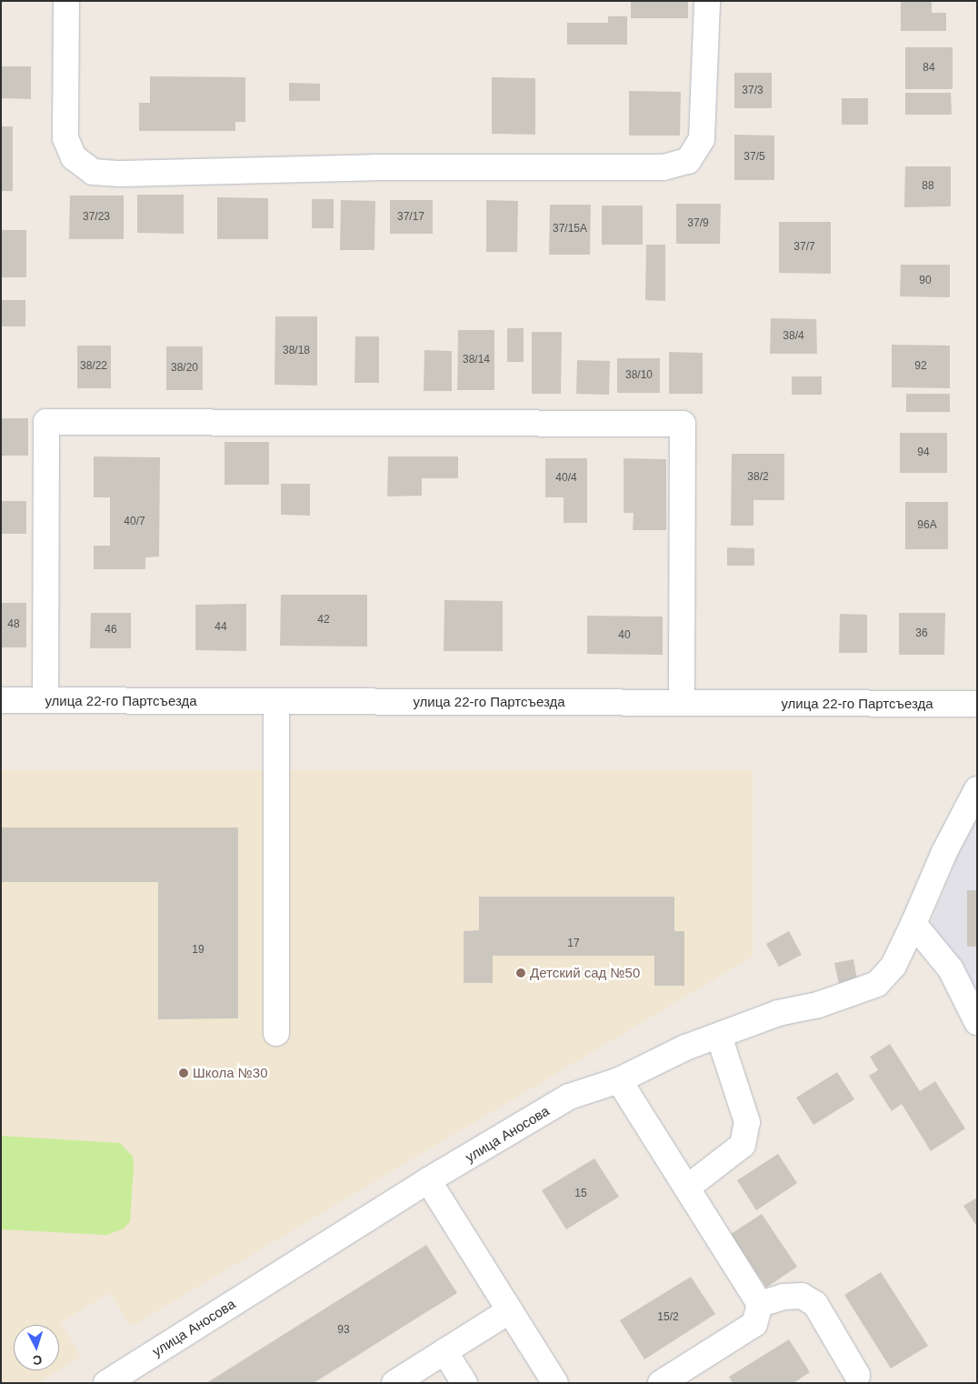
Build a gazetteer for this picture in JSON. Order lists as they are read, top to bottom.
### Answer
{
  "streets": {
    "street": ["улица 22-го Партсъезда", "улица Аносова"]
  },
  "places": ["Детский сад №50", "Школа №30"],
  "house_numbers": [
    "84",
    "37/3",
    "37/5",
    "88",
    "37/23",
    "37/17",
    "37/9",
    "37/15А",
    "37/7",
    "90",
    "38/4",
    "38/18",
    "38/14",
    "38/22",
    "92",
    "38/20",
    "38/10",
    "94",
    "38/2",
    "40/4",
    "40/7",
    "96А",
    "42",
    "48",
    "44",
    "46",
    "36",
    "40",
    "17",
    "19",
    "15",
    "15/2",
    "93"
  ],
  "north": "bottom"
}
